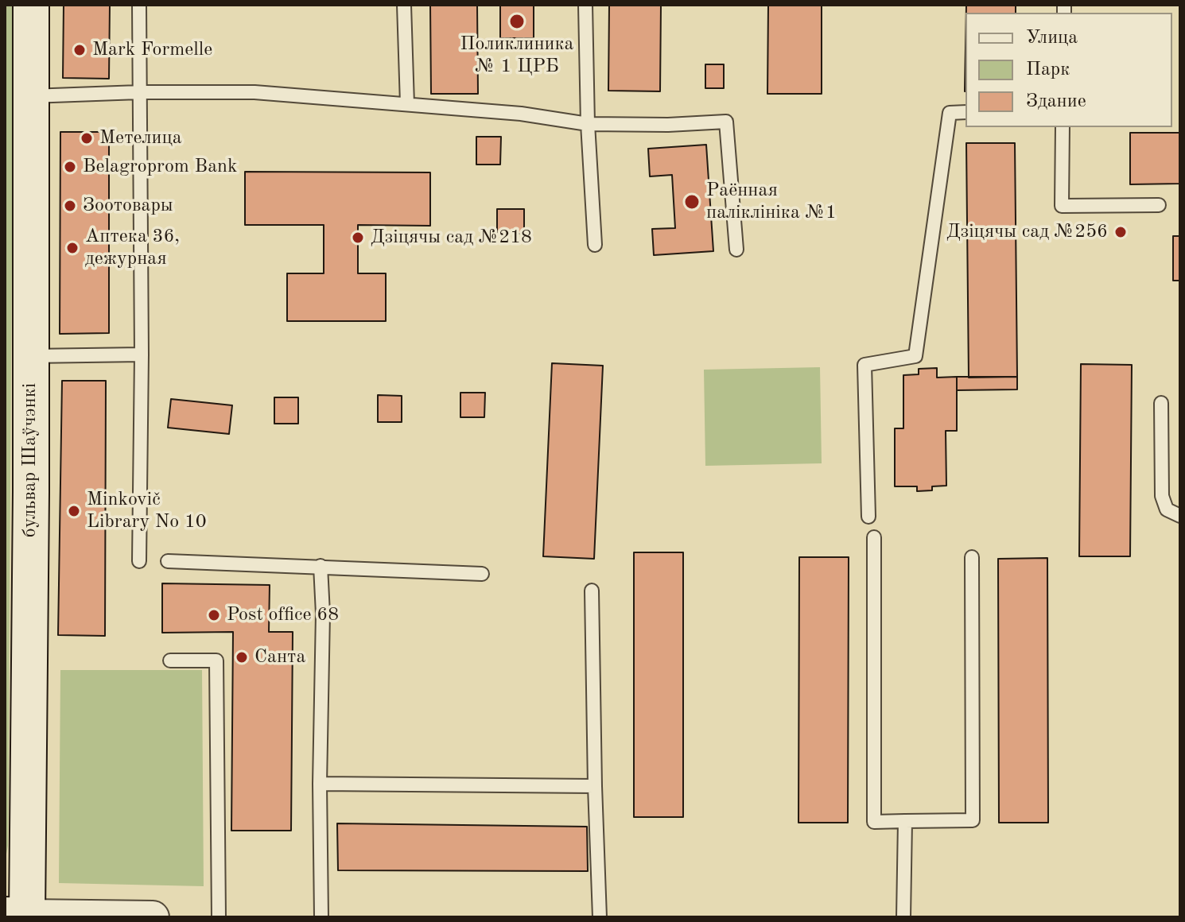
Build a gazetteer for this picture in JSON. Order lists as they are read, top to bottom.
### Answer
{
  "streets": {
    "main road": ["бульвар Шаўчэнкі"]
  },
  "places": [
    "Поликлиника № 1 ЦРБ",
    "Mark Formelle",
    "Метелица",
    "Belagroprom Bank",
    "Раённая паліклініка №1",
    "Зоотовары",
    "Дзіцячы сад №256",
    "Дзіцячы сад №218",
    "Аптека 36, дежурная",
    "Minkovič Library No 10",
    "Post office 68",
    "Санта"
  ],
  "legend": ["Улица", "Парк", "Здание"]
}
